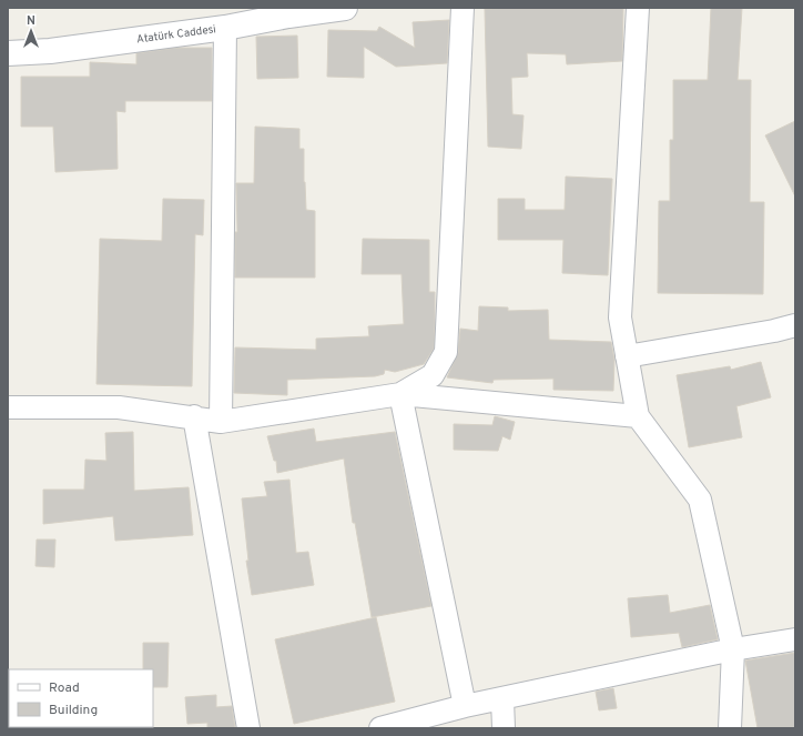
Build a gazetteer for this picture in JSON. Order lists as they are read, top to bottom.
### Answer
{
  "streets": {
    "street": ["Atatürk Caddesi"]
  },
  "legend": ["Road", "Building"],
  "north": "top"
}
